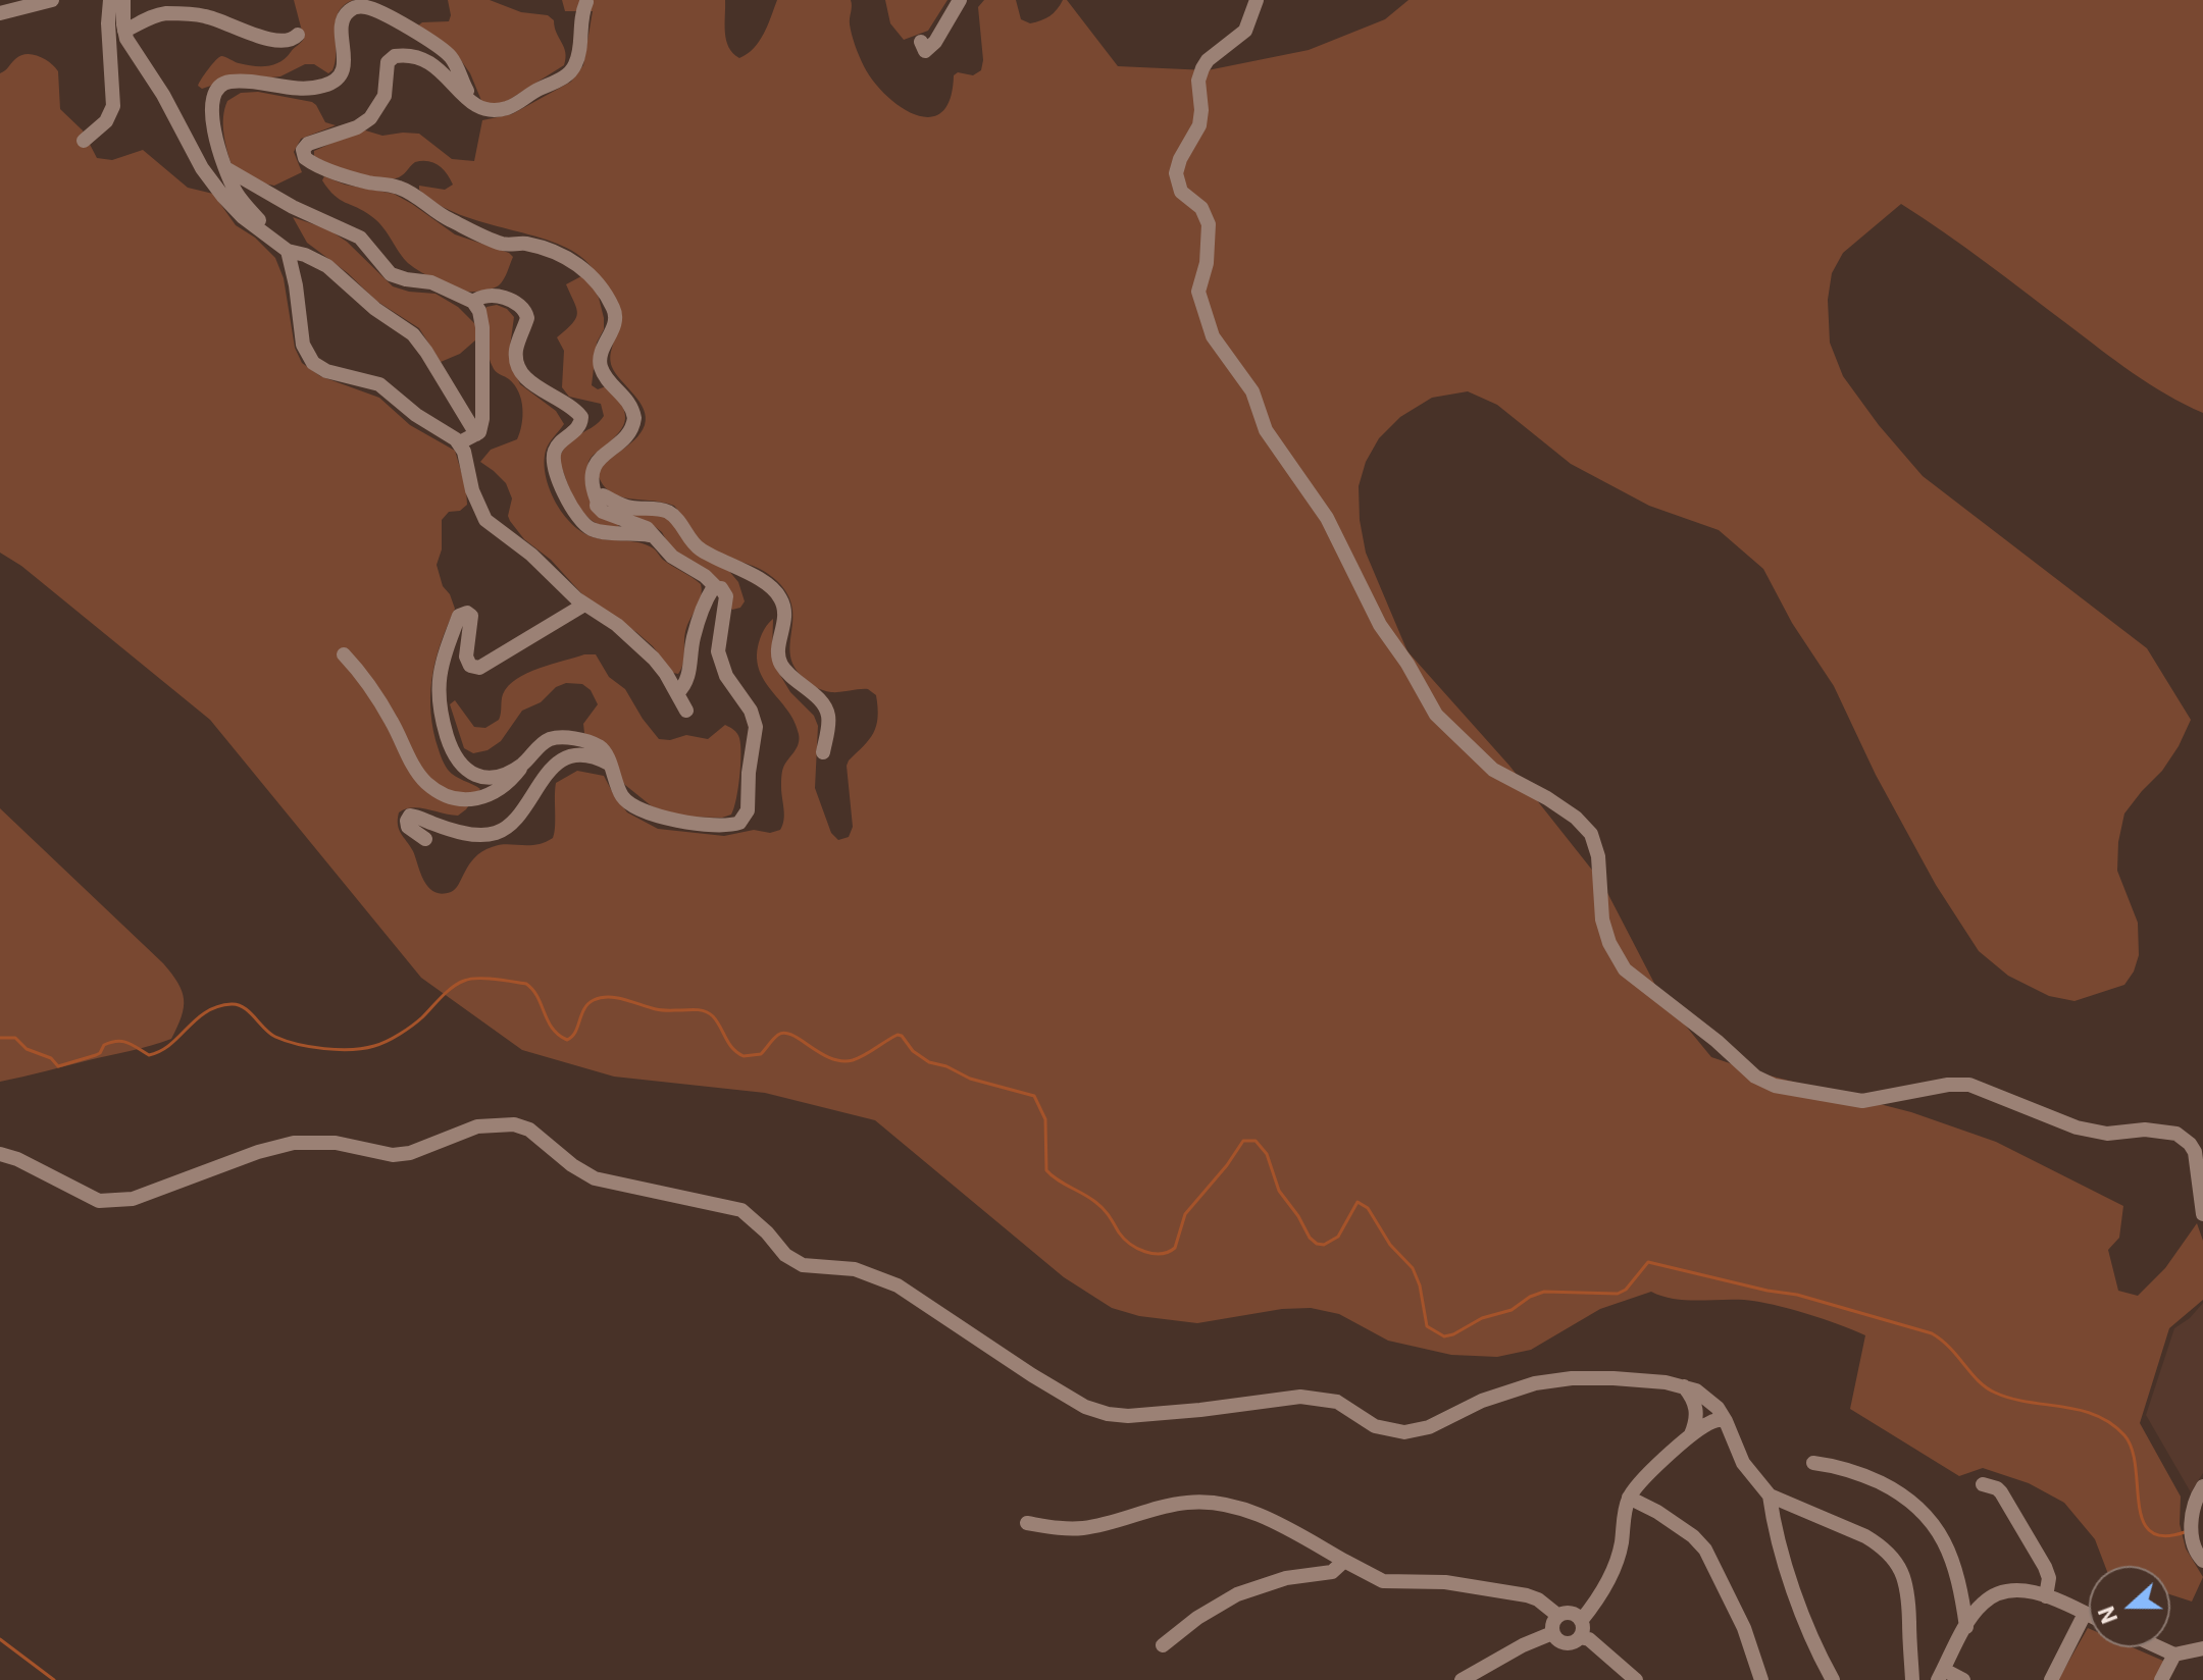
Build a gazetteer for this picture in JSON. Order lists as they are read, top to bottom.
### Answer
{
  "north": "left"
}
